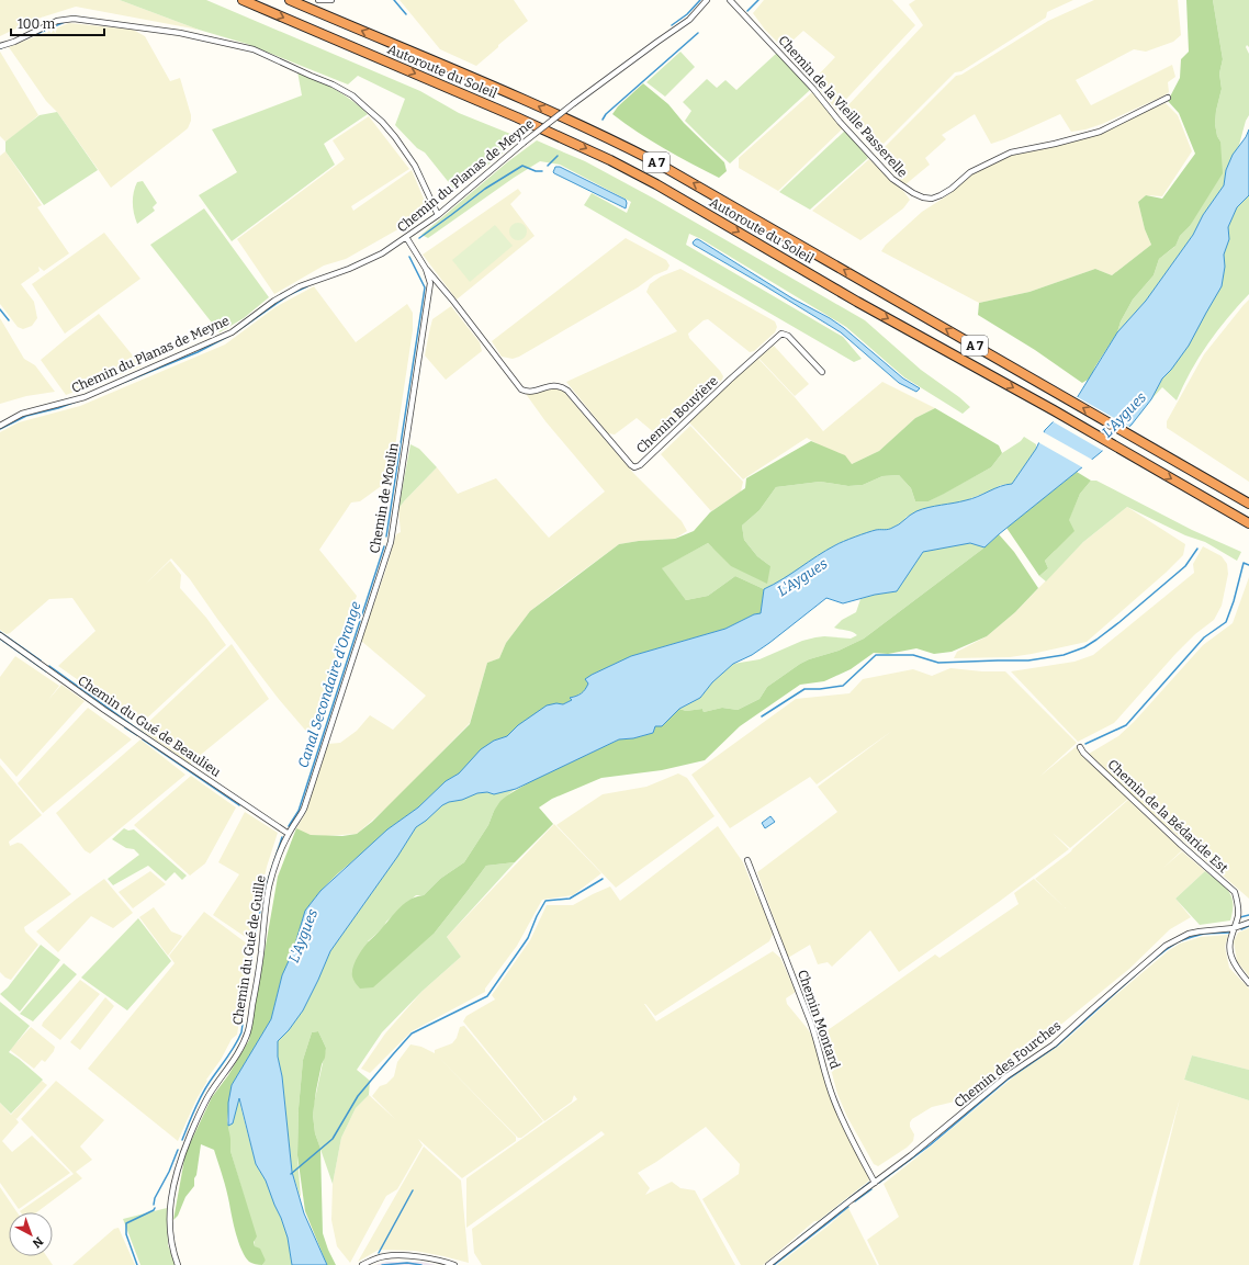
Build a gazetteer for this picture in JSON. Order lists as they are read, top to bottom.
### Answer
{
  "streets": {
    "highway": ["Autoroute du Soleil", "A 7"],
    "street": [
      "Chemin de la Vieille Passerelle",
      "Chemin du Planas de Meyne",
      "Chemin Bouvière",
      "Chemin de Moulin",
      "Chemin du Gué de Beaulieu",
      "Chemin de la Bédaride Est",
      "Chemin du Gué de Guille",
      "Chemin Montard",
      "Chemin des Fourches"
    ]
  },
  "crossings": [
    ["Chemin du Planas de Meyne", "Chemin de Moulin"],
    ["Chemin Bouvière", "Chemin de Moulin"],
    ["Chemin de Moulin", "Chemin du Gué de Beaulieu"],
    ["Chemin de Moulin", "Chemin du Gué de Guille"],
    ["Chemin du Gué de Beaulieu", "Chemin du Gué de Guille"],
    ["Chemin de la Bédaride Est", "Chemin des Fourches"],
    ["Chemin Montard", "Chemin des Fourches"]
  ],
  "water": ["L'Aygues", "Canal Secondaire d'Orange"],
  "scale_bar": "100 m",
  "north": "bottom right"
}
